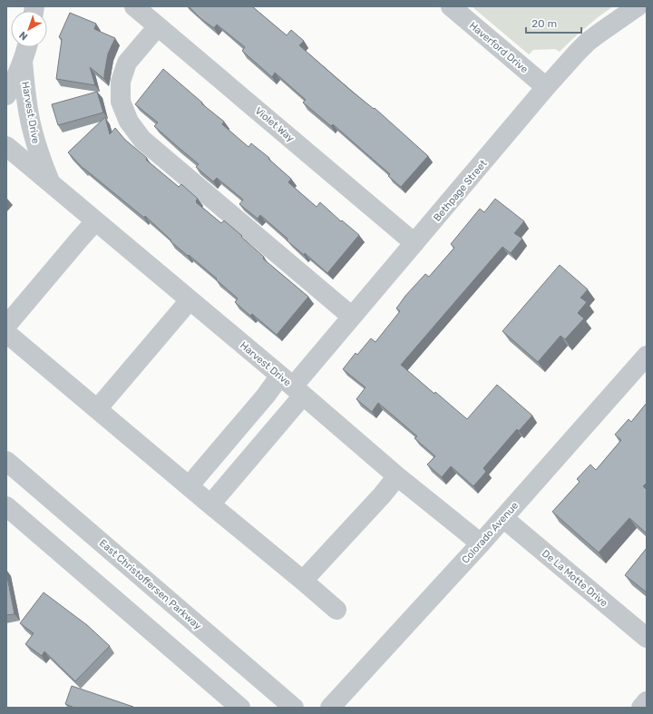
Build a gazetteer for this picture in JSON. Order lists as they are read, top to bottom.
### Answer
{
  "streets": {
    "street": [
      "Haverford Drive",
      "Harvest Drive",
      "Violet Way",
      "Bethpage Street",
      "Colorado Avenue",
      "De La Motte Drive",
      "East Christoffersen Parkway"
    ]
  },
  "crossings": [
    ["Haverford Drive", "Bethpage Street"],
    ["Harvest Drive", "Bethpage Street"],
    ["Harvest Drive", "Colorado Avenue"],
    ["Violet Way", "Bethpage Street"],
    ["Colorado Avenue", "De La Motte Drive"]
  ],
  "scale_bar": "20 m",
  "north": "bottom left"
}
